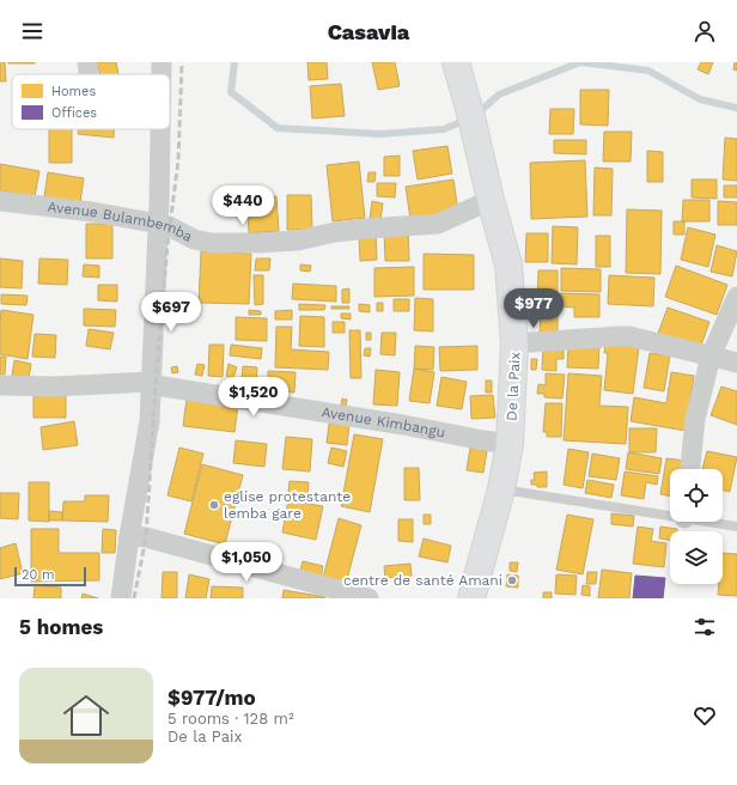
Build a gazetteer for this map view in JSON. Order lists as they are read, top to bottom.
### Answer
{
  "streets": {
    "street": ["Avenue Bulambemba", "De la Paix", "Avenue Kimbangu"]
  },
  "crossings": [
    ["Avenue Bulambemba", "De la Paix"],
    ["De la Paix", "Avenue Kimbangu"]
  ],
  "places": ["eglise protestante lemba gare", "centre de santé Amani"],
  "legend": ["Homes", "Offices"],
  "scale_bar": "20 m",
  "page": {
    "header": "Casavia",
    "price": [
      "$440",
      "$977",
      "$697",
      "$1,520",
      "$1,050"
    ],
    "scale": "20 m",
    "heading": "5 homes",
    "list": [
      {
        "name": "$977/mo",
        "note": "5 rooms · 128 m² · De la Paix"
      }
    ]
  }
}
